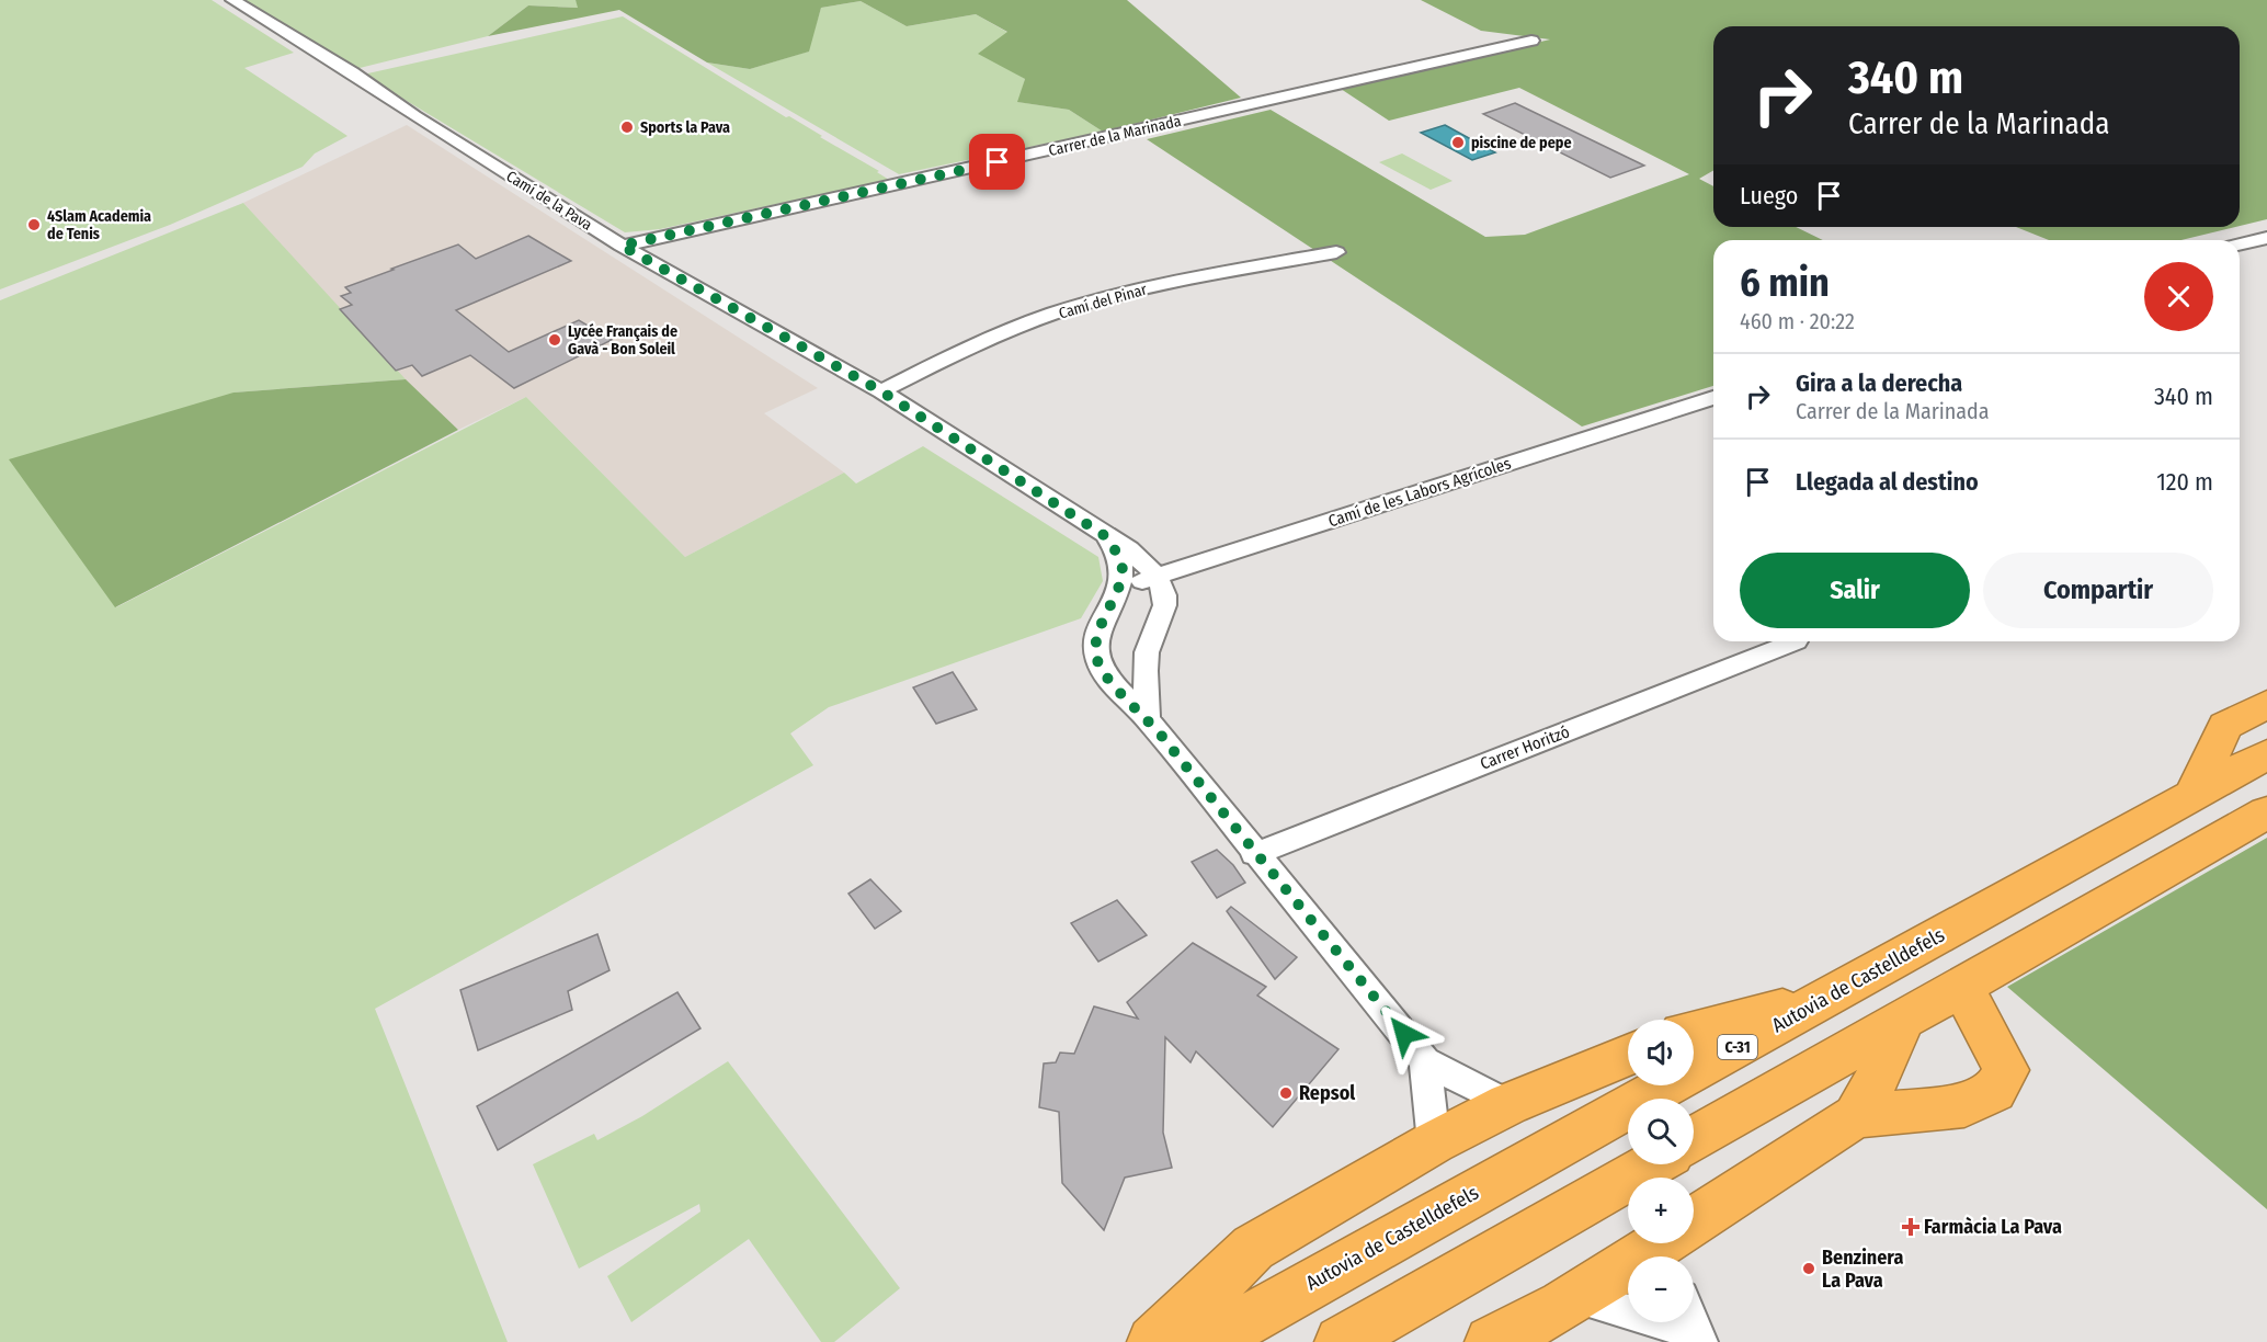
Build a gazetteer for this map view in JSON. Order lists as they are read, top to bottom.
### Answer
{
  "streets": {
    "highway": ["Autovia de Castelldefels", "C-31"],
    "street": [
      "Carrer de la Marinada",
      "Camí de la Pava",
      "Camí del Pinar",
      "Camí de les Labors Agrícoles",
      "Carrer Horitzó"
    ]
  },
  "crossings": [
    ["Carrer de la Marinada", "Camí de la Pava"],
    ["Camí de la Pava", "Camí del Pinar"],
    ["Camí de la Pava", "Camí de les Labors Agrícoles"]
  ],
  "places": {
    "other": [
      "Sports la Pava",
      "piscine de pepe",
      "4Slam Academia de Tenis",
      "Lycée Français de Gavà - Bon Soleil",
      "Repsol",
      "Benzinera La Pava"
    ],
    "health": ["Farmàcia La Pava"]
  },
  "page": {
    "turn": ["340 m", "Carrer de la Marinada"],
    "then": "Luego",
    "heading": ["6 min", "460 m · 20:22"],
    "list": [
      {
        "name": "Gira a la derecha",
        "note": "Carrer de la Marinada",
        "value": "340 m"
      },
      {
        "name": "Llegada al destino",
        "value": "120 m"
      }
    ],
    "buttons": ["Salir", "Compartir"],
    "map_buttons": ["+", "−"]
  }
}
